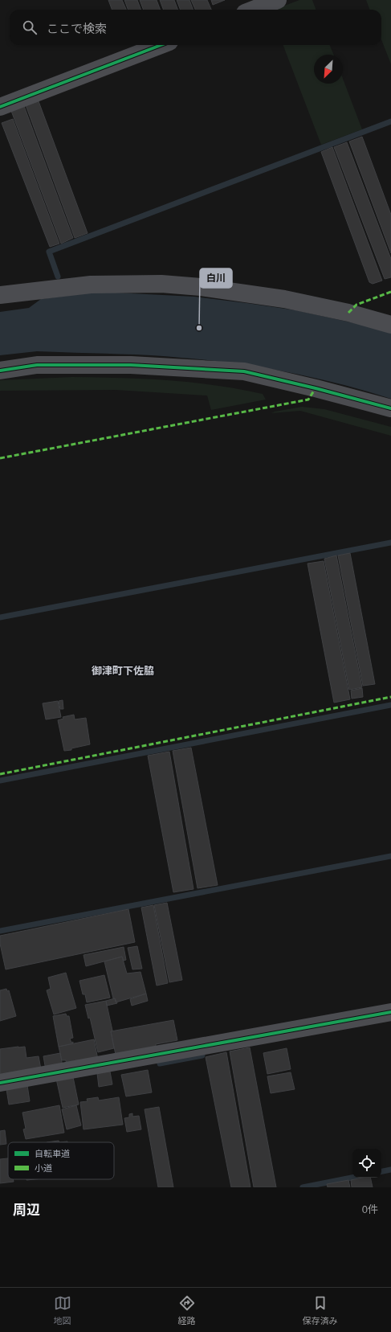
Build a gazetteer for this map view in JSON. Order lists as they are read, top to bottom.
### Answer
{
  "districts": ["御津町下佐脇"],
  "places": ["白川"],
  "legend": ["自転車道", "小道"],
  "north": "bottom left",
  "page": {
    "search": "ここで検索",
    "heading": ["周辺", "0件"],
    "nav": ["地図", "経路", "保存済み"]
  }
}
